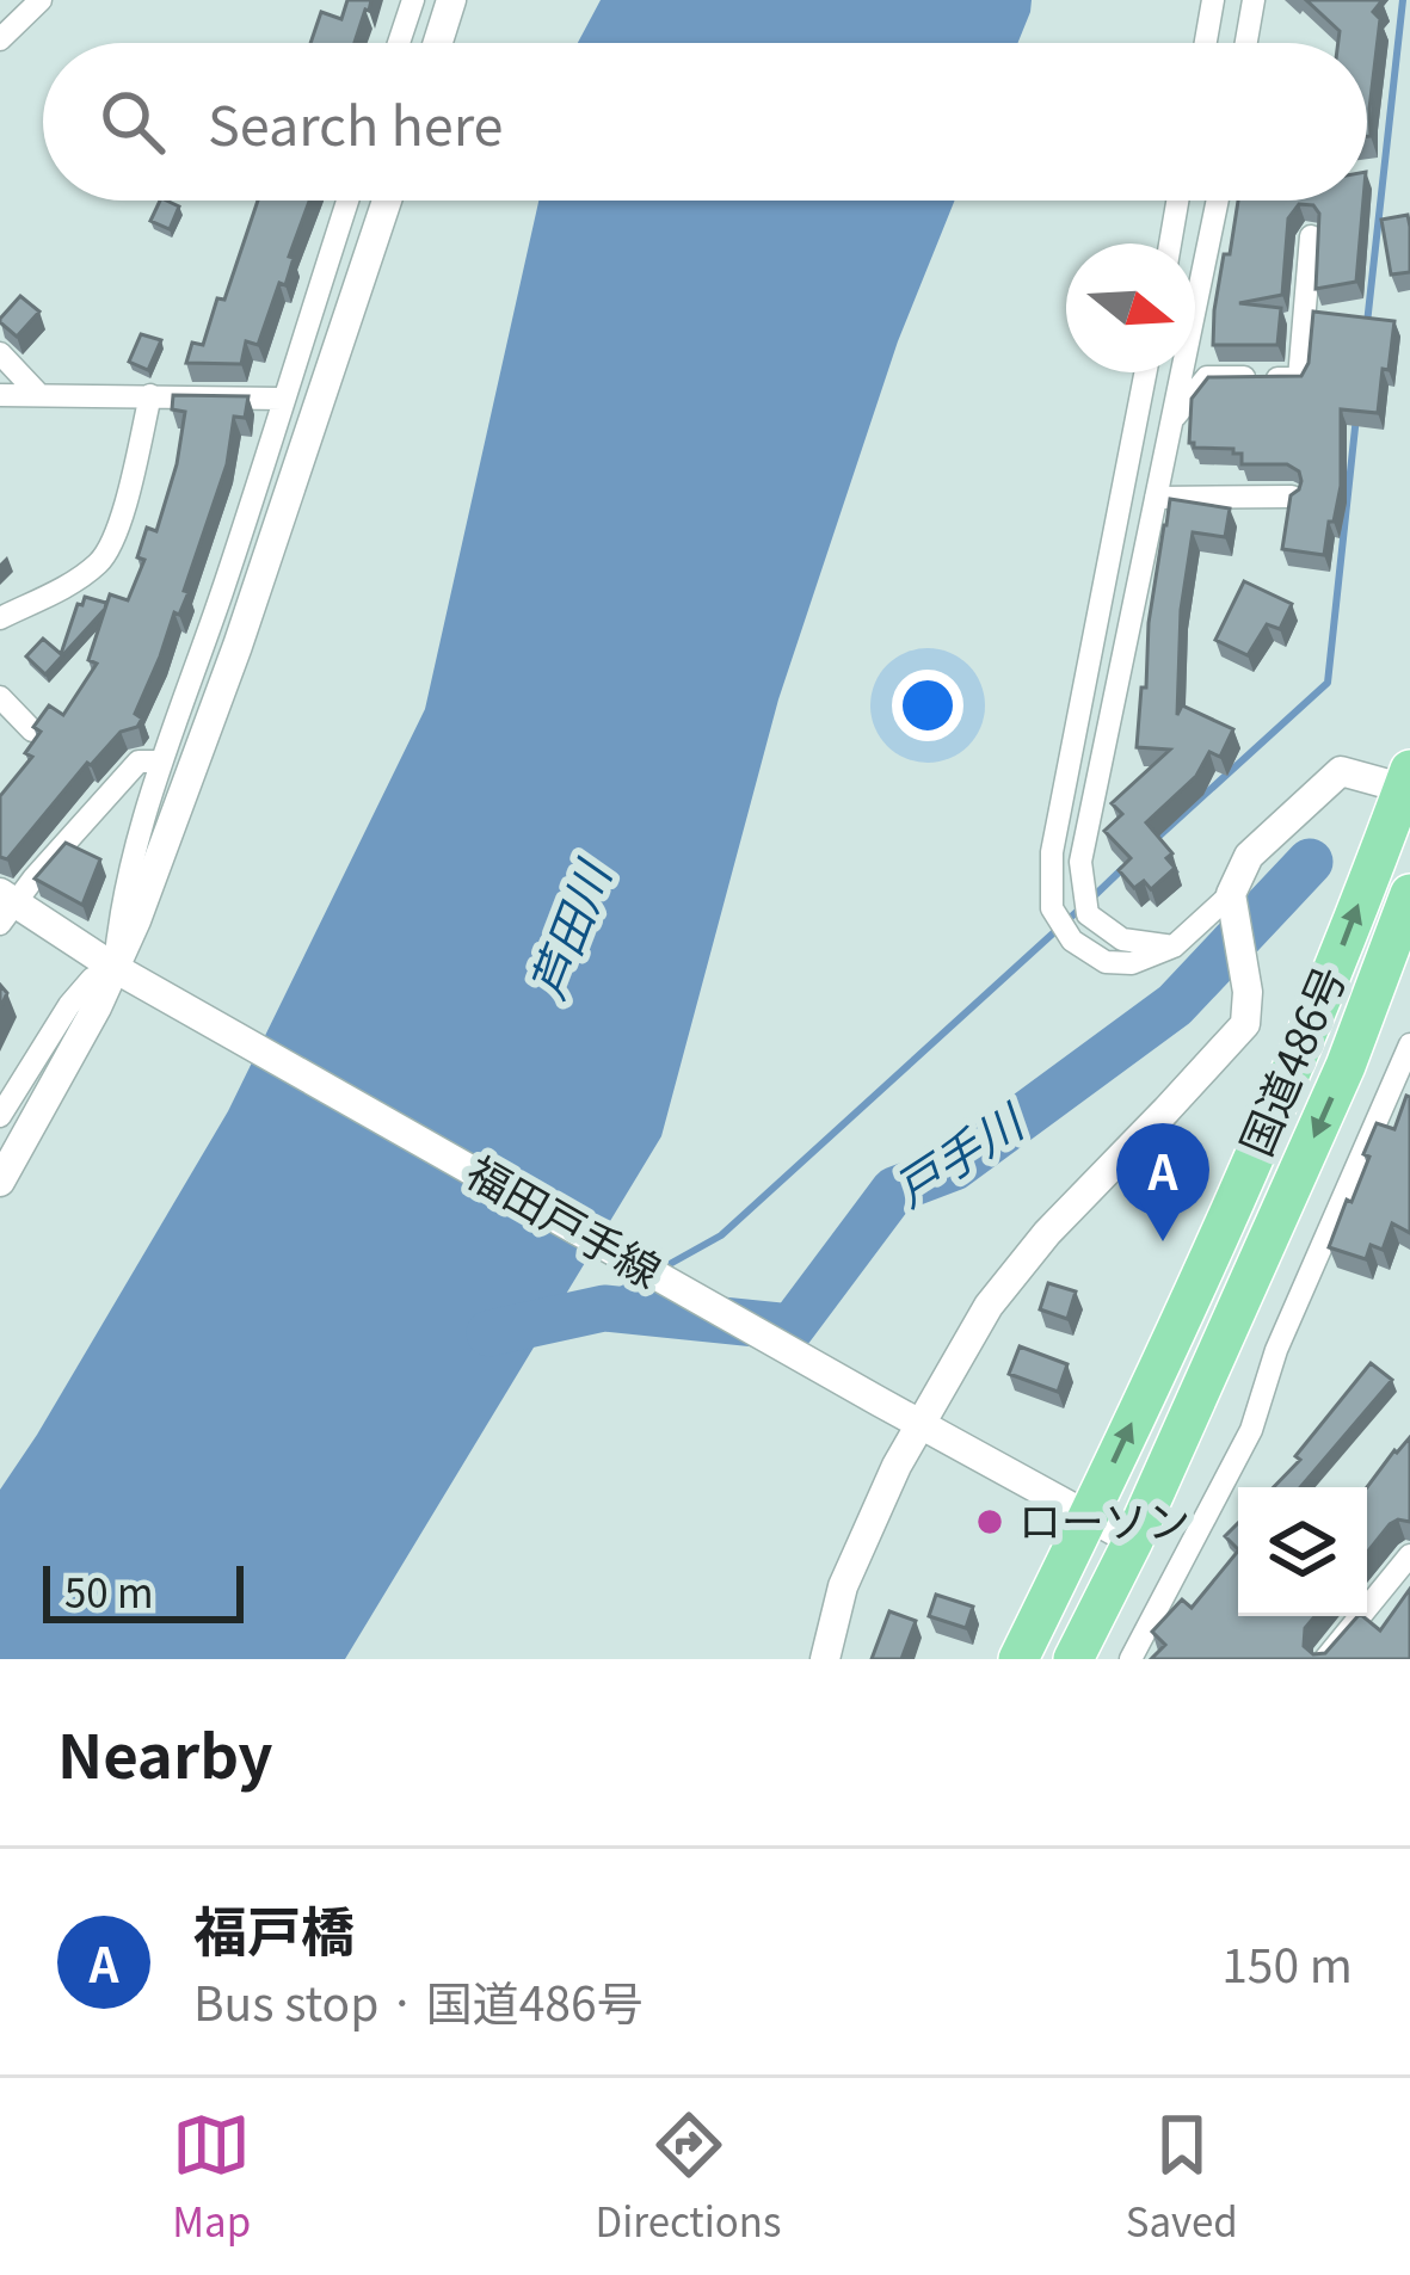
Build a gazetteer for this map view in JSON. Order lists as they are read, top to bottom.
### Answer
{
  "streets": {
    "highway": ["国道486号"],
    "street": ["福田戸手線"]
  },
  "crossings": [
    ["国道486号", "福田戸手線"]
  ],
  "water": ["芦田川", "戸手川"],
  "places": ["ローソン"],
  "scale_bar": "50 m",
  "north": "right",
  "page": {
    "search": "Search here",
    "pins": "A",
    "scale": "50 m",
    "heading": "Nearby",
    "list": [
      {
        "mark": "A",
        "name": "福戸橋",
        "note": "Bus stop · 国道486号",
        "value": "150 m"
      }
    ],
    "nav": ["Map", "Directions", "Saved"]
  }
}
